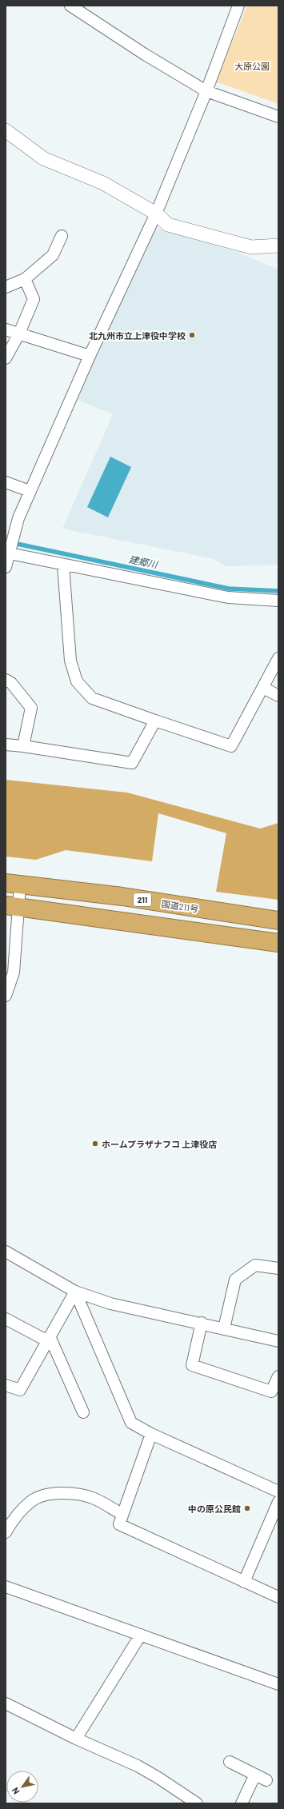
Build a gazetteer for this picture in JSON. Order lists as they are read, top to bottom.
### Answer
{
  "streets": {
    "highway": ["211", "国道211号"]
  },
  "water": ["建郷川"],
  "parks": ["大原公園"],
  "places": ["北九州市立上津役中学校", "ホームプラザナフコ 上津役店", "中の原公民館"],
  "north": "bottom left"
}
